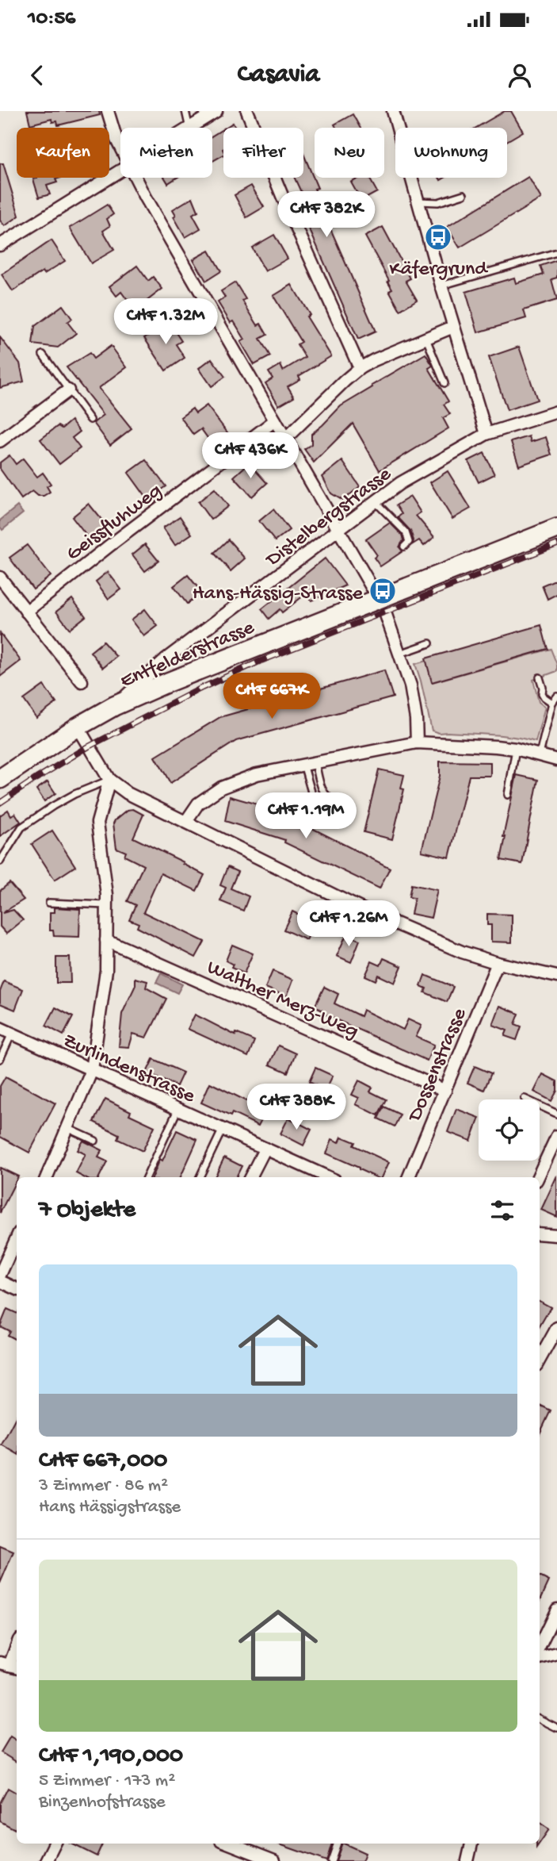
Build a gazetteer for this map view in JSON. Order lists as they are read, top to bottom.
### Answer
{
  "streets": {
    "main road": ["Entfelderstrasse"],
    "street": [
      "Distelbergstrasse",
      "Geissfluhweg",
      "Walther Merz-Weg",
      "Dossenstrasse",
      "Zurlindenstrasse"
    ]
  },
  "crossings": [
    ["Distelbergstrasse", "Entfelderstrasse"],
    ["Walther Merz-Weg", "Dossenstrasse"]
  ],
  "places": {
    "bus stop": ["Käfergrund", "Hans-Hässig-Strasse"]
  },
  "page": {
    "status": "10:56",
    "header": "Casavia",
    "chip": [
      "Kaufen",
      "Mieten",
      "Filter",
      "Neu",
      "Wohnung"
    ],
    "price": [
      "CHF 382K",
      "CHF 1.32M",
      "CHF 436K",
      "CHF 667K",
      "CHF 1.19M",
      "CHF 1.26M",
      "CHF 388K"
    ],
    "heading": "7 Objekte",
    "list": [
      {
        "name": "CHF 667,000",
        "note": "3 Zimmer · 86 m² · Hans Hässigstrasse"
      },
      {
        "name": "CHF 1,190,000",
        "note": "5 Zimmer · 173 m² · Binzenhofstrasse"
      }
    ]
  }
}
